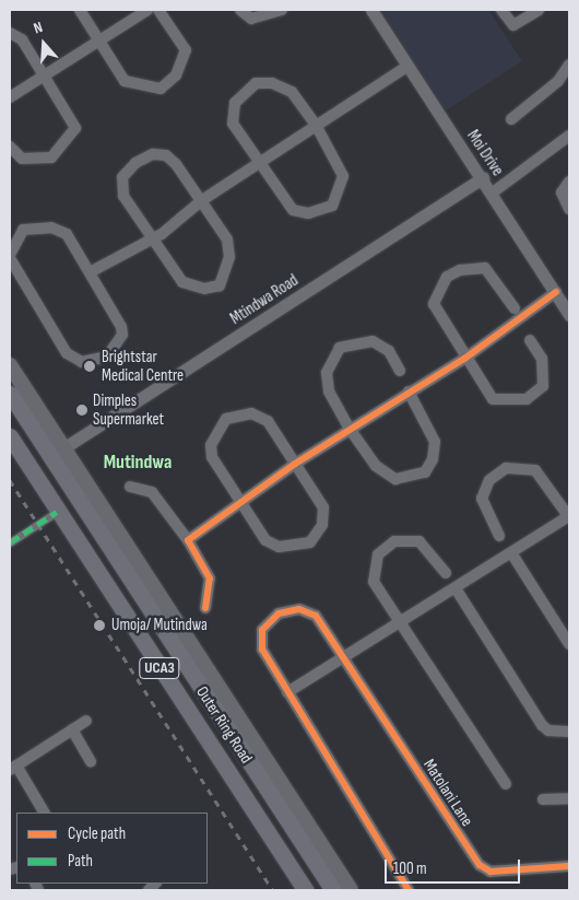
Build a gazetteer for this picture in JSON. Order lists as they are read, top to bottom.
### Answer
{
  "streets": {
    "main road": ["UCA3", "Outer Ring Road"],
    "street": ["Moi Drive", "Mtindwa Road", "Matolani Lane"]
  },
  "crossings": [
    ["Moi Drive", "Mtindwa Road"],
    ["Mtindwa Road", "UCA3"]
  ],
  "districts": ["Mutindwa"],
  "places": ["Brightstar Medical Centre", "Dimples Supermarket", "Umoja/ Mutindwa"],
  "legend": ["Cycle path", "Path"],
  "scale_bar": "100 m",
  "north": "top"
}
